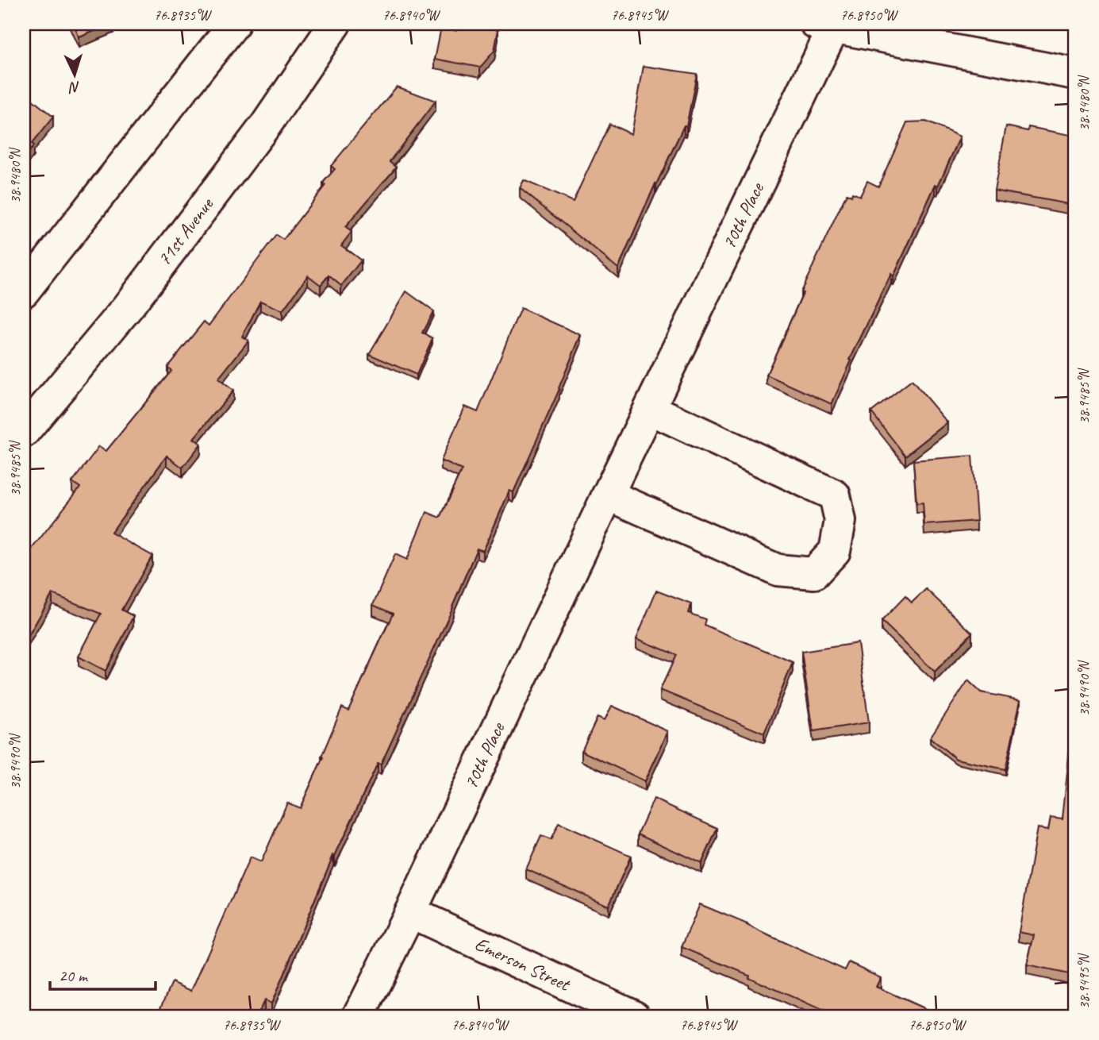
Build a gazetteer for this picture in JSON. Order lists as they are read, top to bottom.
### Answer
{
  "streets": {
    "street": ["70th Place", "71st Avenue", "Emerson Street"]
  },
  "crossings": [
    ["70th Place", "Emerson Street"]
  ],
  "scale_bar": "20 m",
  "north": "bottom",
  "coordinates": [
    "76.8935°W",
    "76.8940°W",
    "76.8945°W",
    "76.8950°W",
    "38.9480°N",
    "38.9485°N",
    "38.9490°N",
    "38.9495°N"
  ]
}
